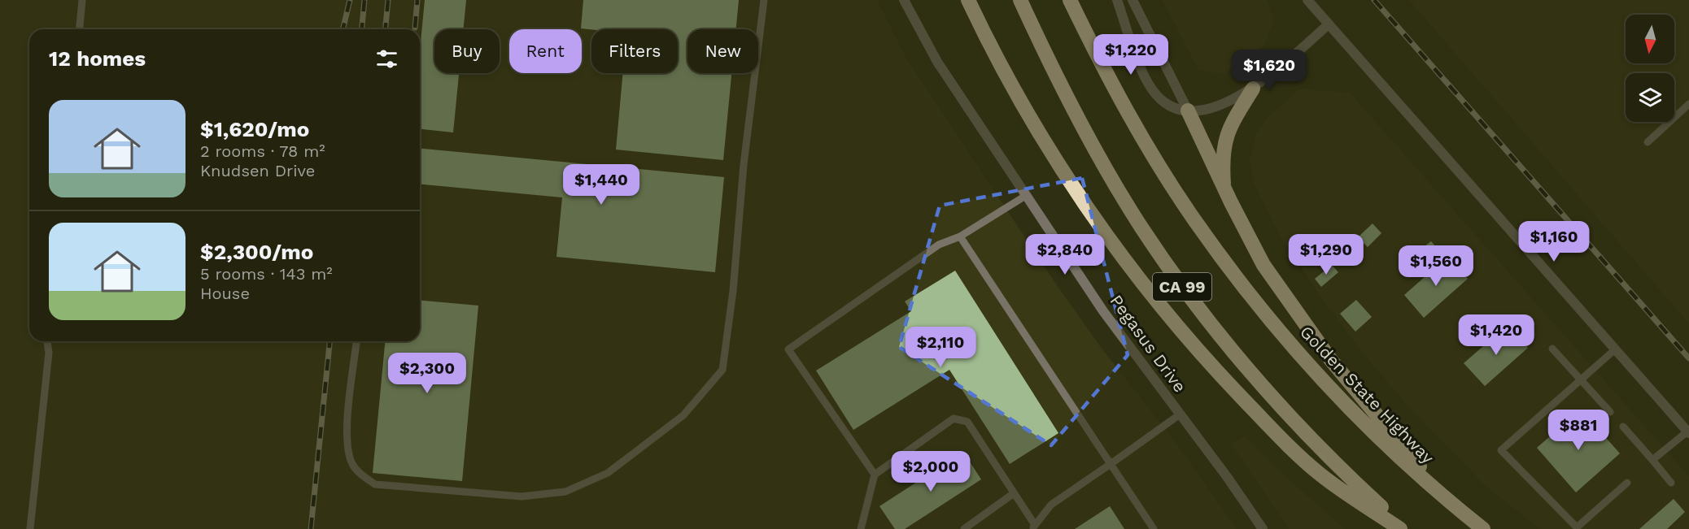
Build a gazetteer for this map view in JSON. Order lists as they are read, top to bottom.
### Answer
{
  "streets": {
    "highway": ["CA 99", "Golden State Highway"],
    "street": ["Pegasus Drive"]
  },
  "north": "bottom",
  "page": {
    "chip": [
      "Buy",
      "Rent",
      "Filters",
      "New"
    ],
    "heading": "12 homes",
    "price": [
      "$1,220",
      "$1,620",
      "$1,440",
      "$1,160",
      "$2,840",
      "$1,290",
      "$1,560",
      "$1,420",
      "$2,110",
      "$2,300",
      "$881",
      "$2,000"
    ],
    "list": [
      {
        "name": "$1,620/mo",
        "note": "2 rooms · 78 m² · Knudsen Drive"
      },
      {
        "name": "$2,300/mo",
        "note": "5 rooms · 143 m² · House"
      }
    ]
  }
}
